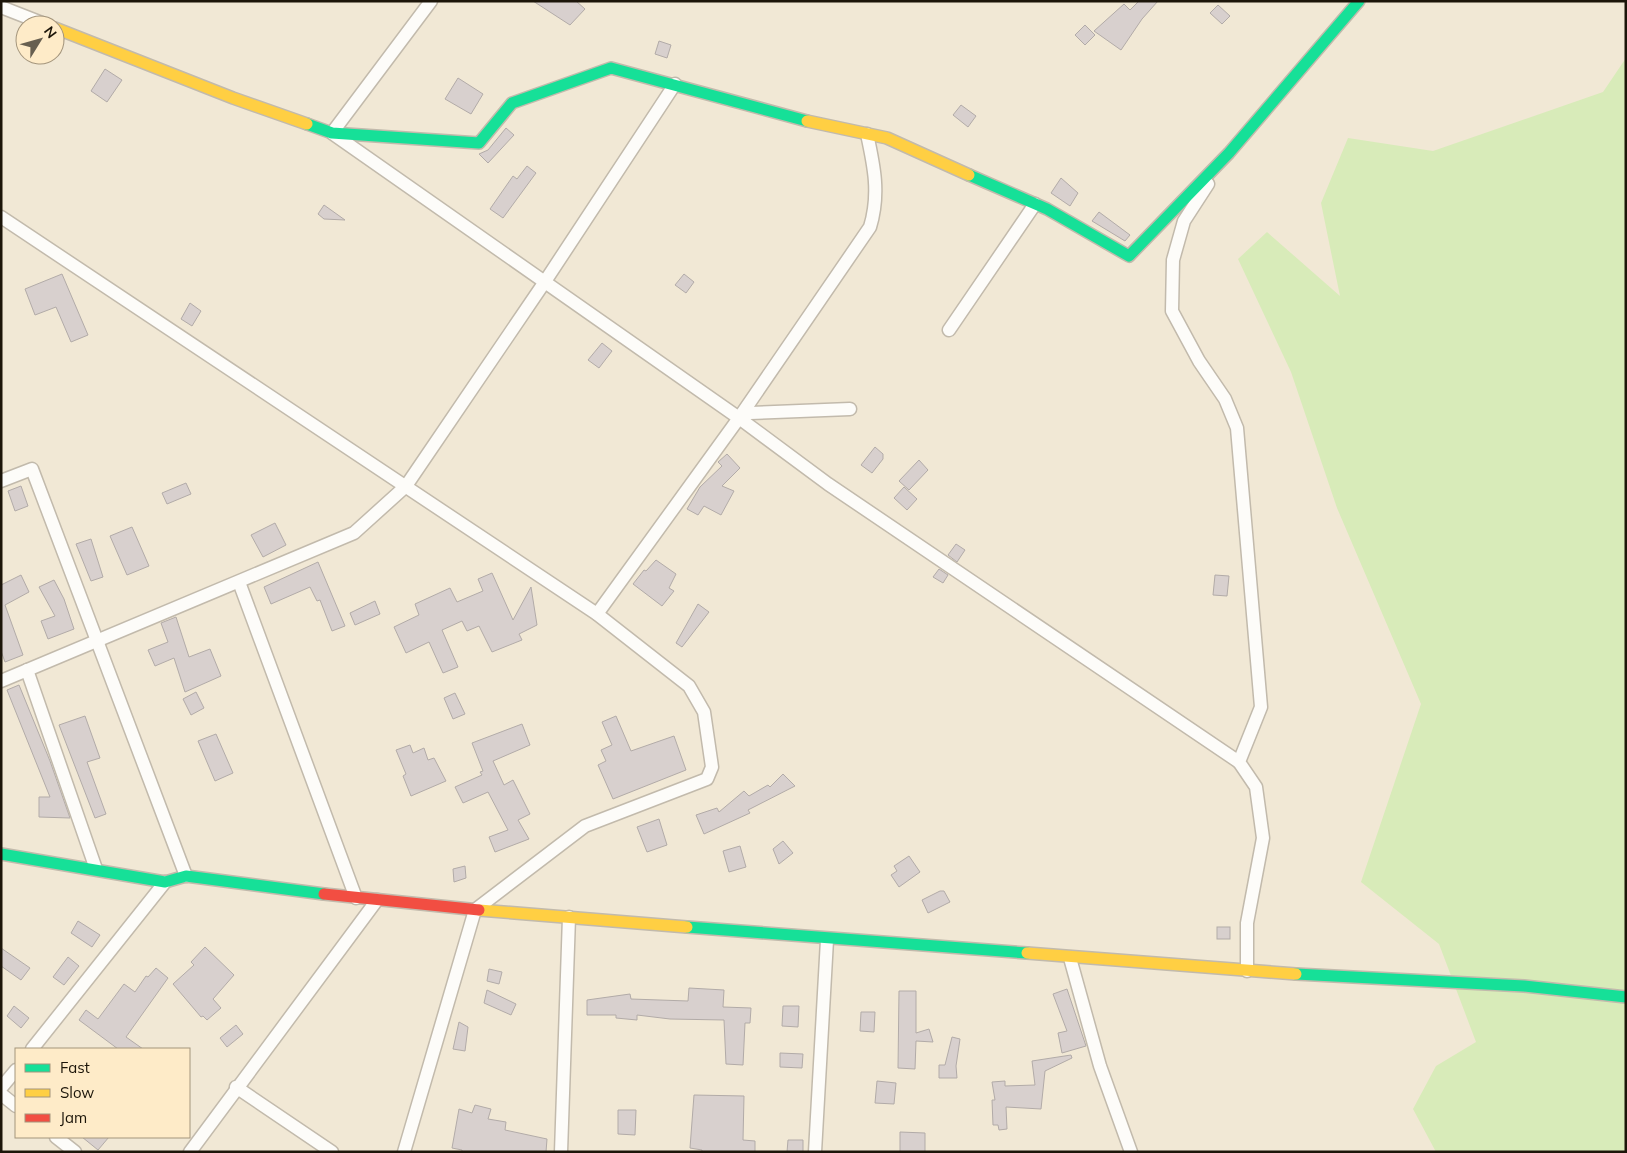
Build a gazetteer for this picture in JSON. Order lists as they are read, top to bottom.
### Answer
{
  "legend": ["Fast", "Slow", "Jam"],
  "north": "top right"
}
